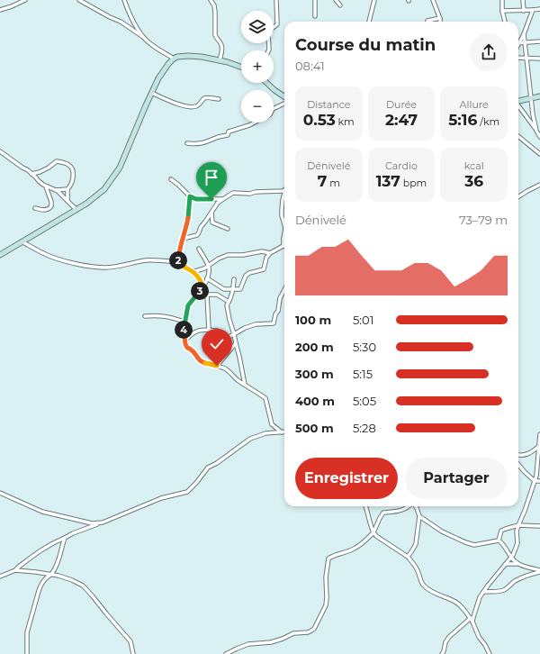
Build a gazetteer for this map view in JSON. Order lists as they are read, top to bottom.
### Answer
{
  "page": {
    "map_buttons": ["+", "−"],
    "heading": ["Course du matin", "08:41"],
    "stats": [
      ["Distance", "0.53 km"],
      ["Durée", "2:47"],
      ["Allure", "5:16 /km"],
      ["Dénivelé", "7 m"],
      ["Cardio", "137 bpm"],
      ["kcal", "36"]
    ],
    "chart": ["Dénivelé", "73–79 m"],
    "pins": ["2", "3", "4"],
    "list": [
      {
        "name": "100 m",
        "note": "5:01"
      },
      {
        "name": "200 m",
        "note": "5:30"
      },
      {
        "name": "300 m",
        "note": "5:15"
      },
      {
        "name": "400 m",
        "note": "5:05"
      },
      {
        "name": "500 m",
        "note": "5:28"
      }
    ],
    "buttons": ["Enregistrer", "Partager"]
  }
}
